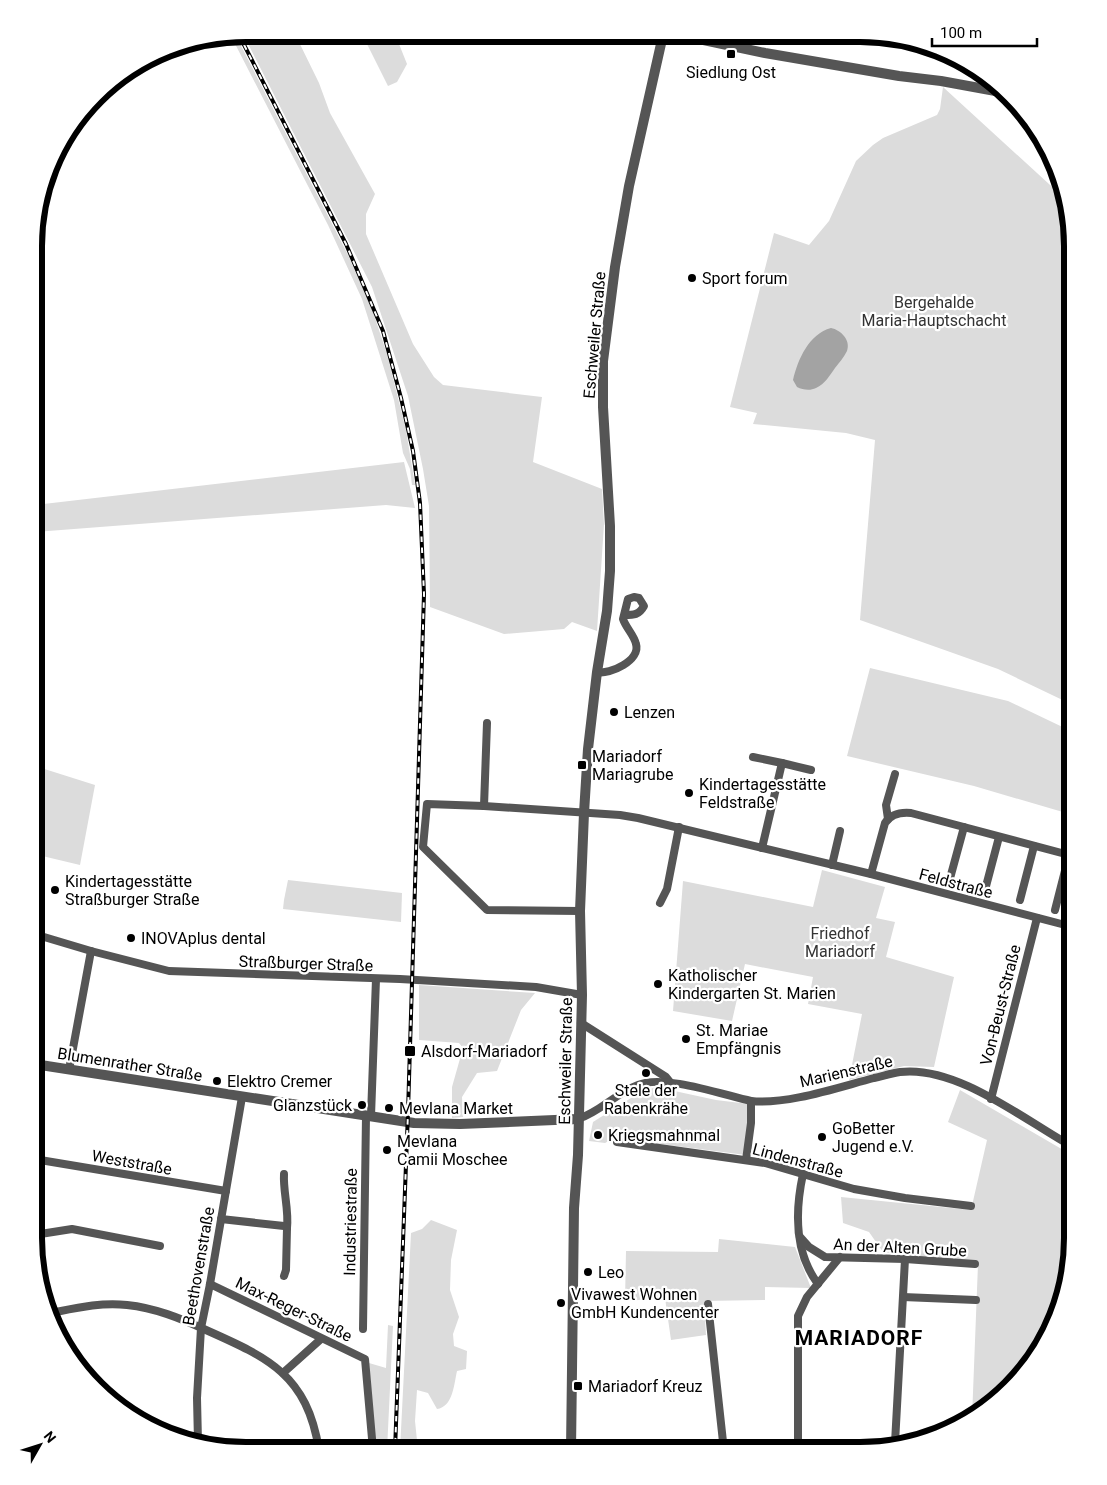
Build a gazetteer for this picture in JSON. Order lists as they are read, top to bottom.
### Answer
{
  "streets": {
    "street": [
      "Eschweiler Straße",
      "Feldstraße",
      "Straßburger Straße",
      "Von-Beust-Straße",
      "Blumenrather Straße",
      "Marienstraße",
      "Lindenstraße",
      "Weststraße",
      "Industriestraße",
      "An der Alten Grube",
      "Beethovenstraße",
      "Max-Reger-Straße"
    ]
  },
  "crossings": [
    ["Eschweiler Straße", "Feldstraße"],
    ["Eschweiler Straße", "Straßburger Straße"],
    ["Eschweiler Straße", "Blumenrather Straße"],
    ["Eschweiler Straße", "Marienstraße"],
    ["Feldstraße", "Von-Beust-Straße"],
    ["Straßburger Straße", "Industriestraße"],
    ["Von-Beust-Straße", "Marienstraße"],
    ["Blumenrather Straße", "Marienstraße"],
    ["Blumenrather Straße", "Industriestraße"],
    ["Blumenrather Straße", "Beethovenstraße"],
    ["Weststraße", "Beethovenstraße"],
    ["Beethovenstraße", "Max-Reger-Straße"]
  ],
  "districts": ["MARIADORF"],
  "parks": ["Bergehalde Maria-Hauptschacht", "Friedhof Mariadorf"],
  "places": {
    "transit": [
      "Siedlung Ost",
      "Mariadorf Mariagrube",
      "Alsdorf-Mariadorf",
      "Mariadorf Kreuz"
    ],
    "other": [
      "Sport forum",
      "Lenzen",
      "Kindertagesstätte Feldstraße",
      "Kindertagesstätte Straßburger Straße",
      "INOVAplus dental",
      "Katholischer Kindergarten St. Marien",
      "St. Mariae Empfängnis",
      "Stele der Rabenkrähe",
      "Elektro Cremer",
      "Glanzstück",
      "Mevlana Market",
      "Kriegsmahnmal",
      "GoBetter Jugend e.V.",
      "Mevlana Camii Moschee",
      "Leo",
      "Vivawest Wohnen GmbH Kundencenter"
    ]
  },
  "scale_bar": "100 m",
  "north": "top right"
}
